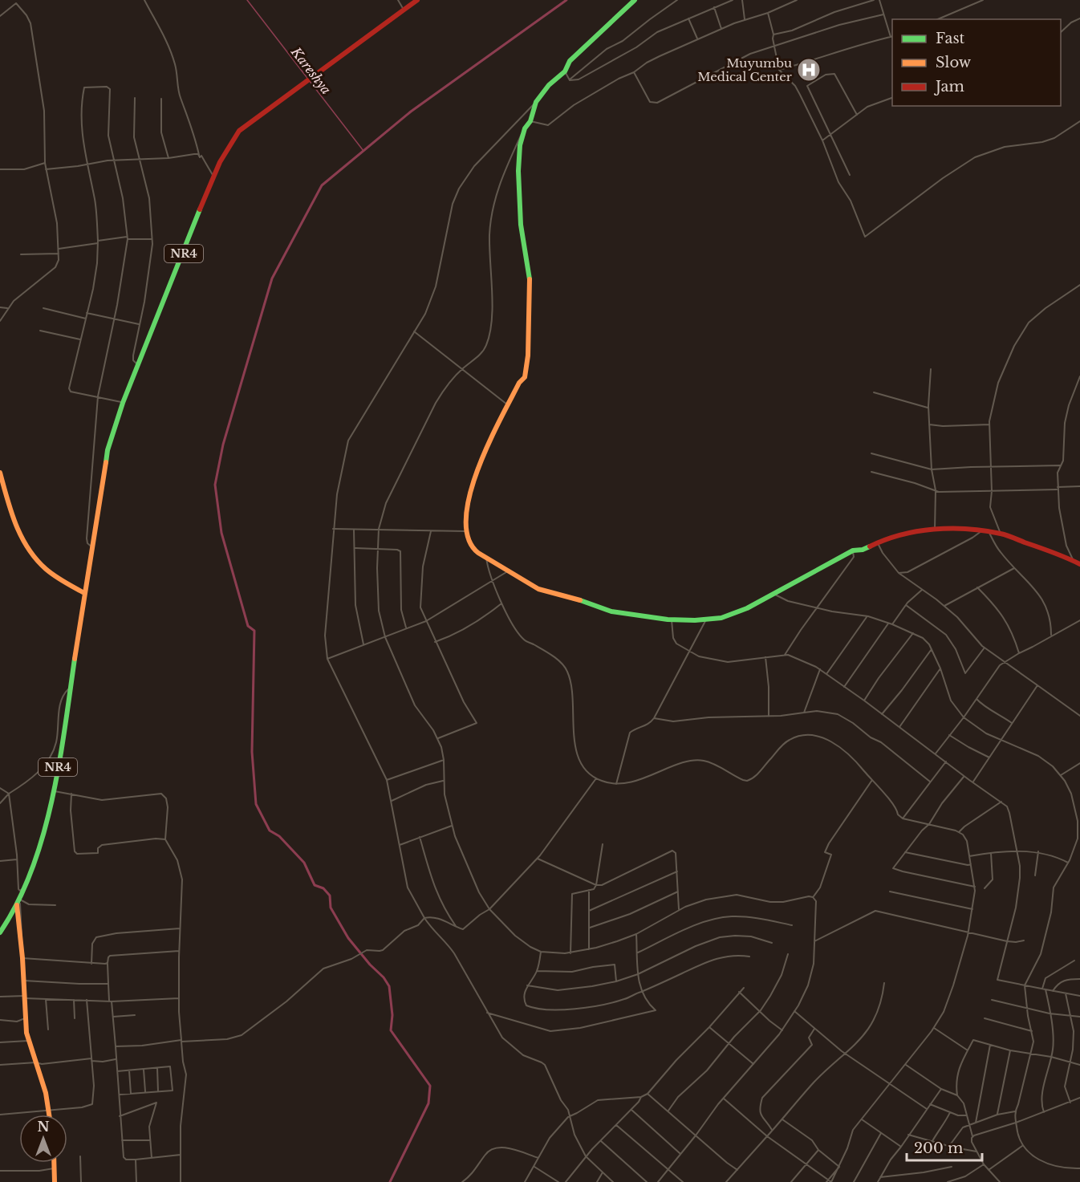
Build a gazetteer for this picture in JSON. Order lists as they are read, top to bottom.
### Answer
{
  "streets": {
    "main road": ["NR4"]
  },
  "water": ["Kareshya"],
  "places": {
    "hospital": ["Muyumbu Medical Center"]
  },
  "legend": ["Fast", "Slow", "Jam"],
  "scale_bar": "200 m",
  "north": "top"
}
